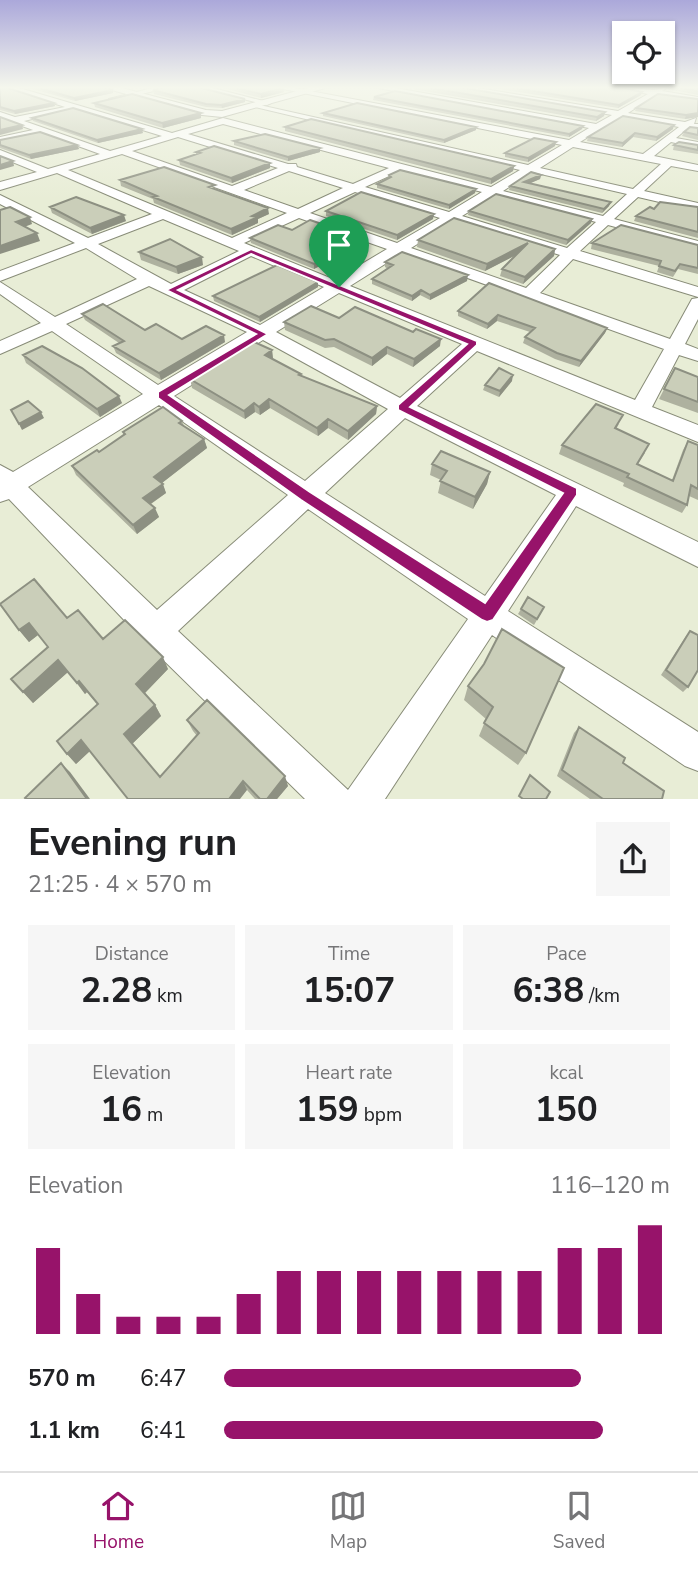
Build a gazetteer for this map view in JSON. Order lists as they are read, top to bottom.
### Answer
{
  "page": {
    "heading": ["Evening run", "21:25 · 4 × 570 m"],
    "stats": [
      ["Distance", "2.28 km"],
      ["Time", "15:07"],
      ["Pace", "6:38 /km"],
      ["Elevation", "16 m"],
      ["Heart rate", "159 bpm"],
      ["kcal", "150"]
    ],
    "chart": ["Elevation", "116–120 m"],
    "list": [
      {
        "name": "570 m",
        "note": "6:47"
      },
      {
        "name": "1.1 km",
        "note": "6:41"
      }
    ],
    "tabs": ["Home", "Map", "Saved"]
  }
}
